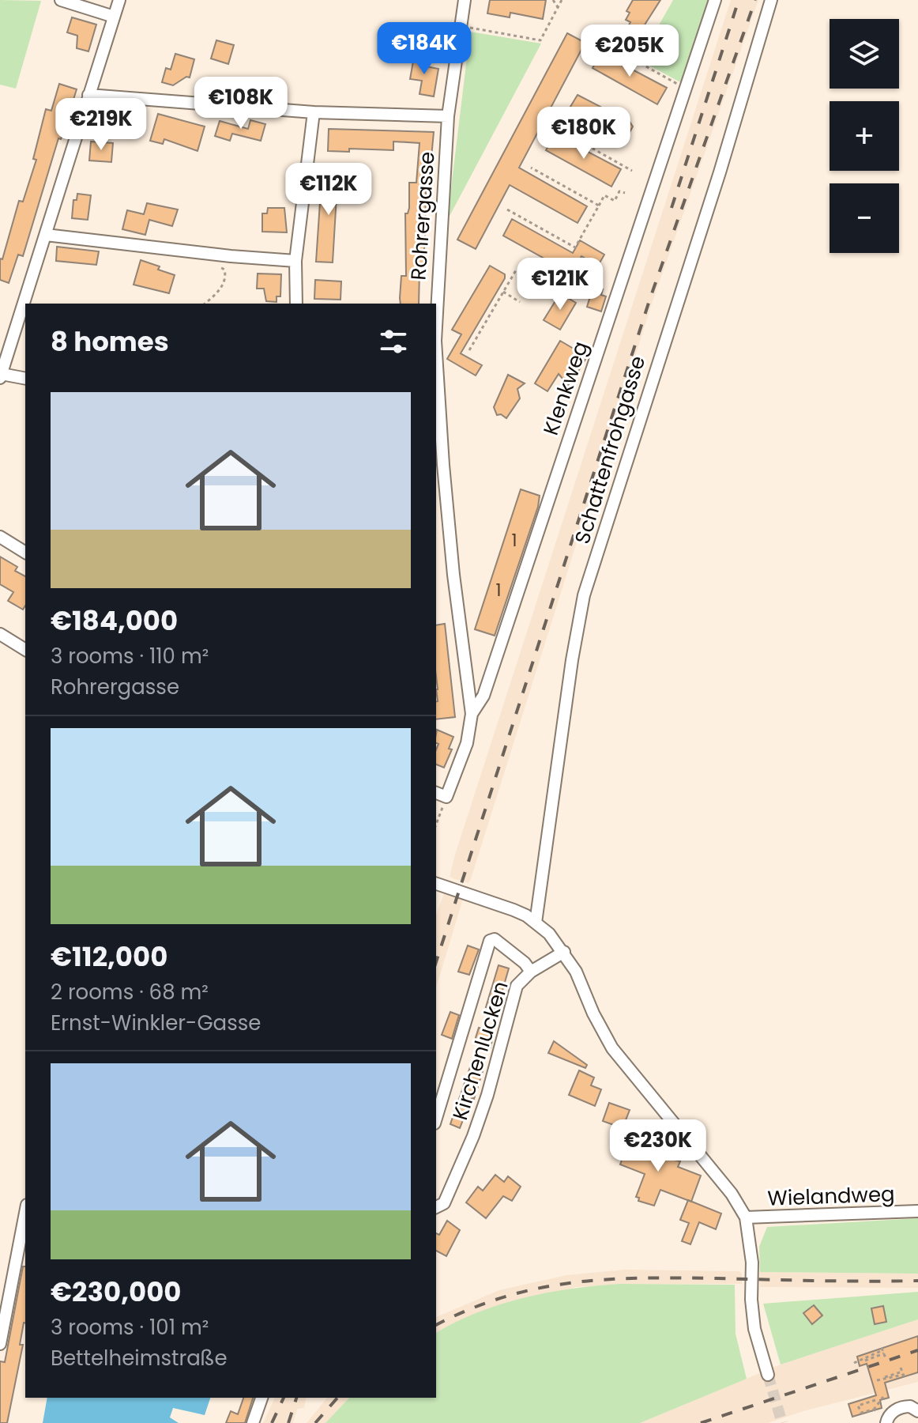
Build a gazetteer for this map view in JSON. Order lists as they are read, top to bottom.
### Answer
{
  "streets": {
    "street": [
      "Rohrergasse",
      "Klenkweg",
      "Schattenfrohgasse",
      "Kirchenlucken",
      "Wielandweg"
    ]
  },
  "crossings": [
    ["Rohrergasse", "Klenkweg"]
  ],
  "house_numbers": ["1", "1"],
  "page": {
    "map_buttons": ["+", "−"],
    "price": [
      "€184K",
      "€205K",
      "€108K",
      "€219K",
      "€180K",
      "€112K",
      "€121K",
      "€230K"
    ],
    "heading": "8 homes",
    "list": [
      {
        "name": "€184,000",
        "note": "3 rooms · 110 m² · Rohrergasse"
      },
      {
        "name": "€112,000",
        "note": "2 rooms · 68 m² · Ernst-Winkler-Gasse"
      },
      {
        "name": "€230,000",
        "note": "3 rooms · 101 m² · Bettelheimstraße"
      }
    ]
  }
}
